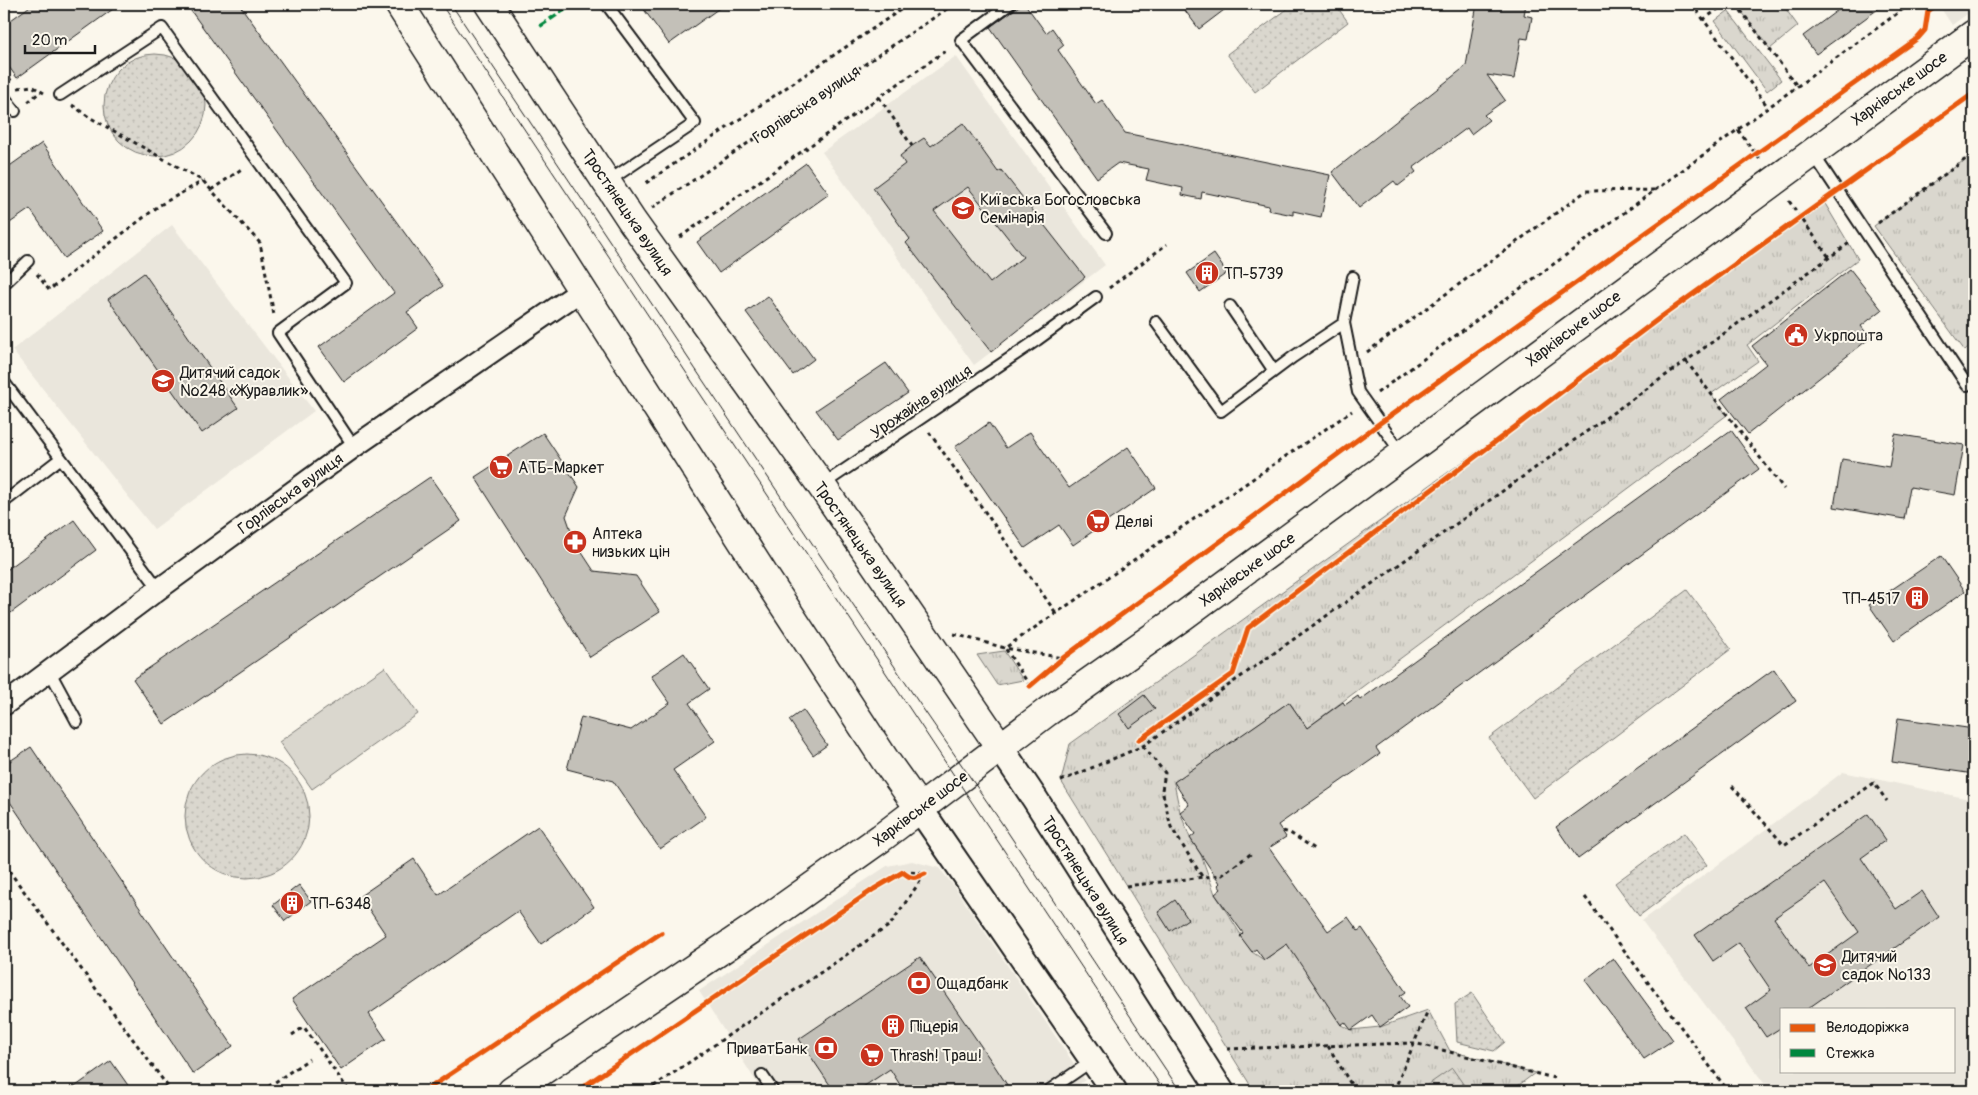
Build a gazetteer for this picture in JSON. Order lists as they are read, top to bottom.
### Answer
{
  "streets": {
    "main road": ["Харківське шосе", "Тростянецька вулиця"],
    "street": ["Горлівська вулиця"],
    "lane": ["Урожайна вулиця"]
  },
  "crossings": [
    ["Харківське шосе", "Тростянецька вулиця"],
    ["Тростянецька вулиця", "Урожайна вулиця"]
  ],
  "places": {
    "school or university": ["Київська Богословська Семінарія", "Дитячий садок №248 «Журавлик»", "Дитячий садок №133"],
    "building": [
      "ТП-5739",
      "ТП-4517",
      "ТП-6348",
      "Піцерія"
    ],
    "public building": ["Укрпошта"],
    "supermarket": ["АТБ-Маркет", "Делві", "Thrash! Траш!"],
    "pharmacy": ["Аптека низьких цін"],
    "bank": ["Ощадбанк", "ПриватБанк"]
  },
  "legend": ["Велодоріжка", "Стежка"],
  "scale_bar": "20 m"
}
